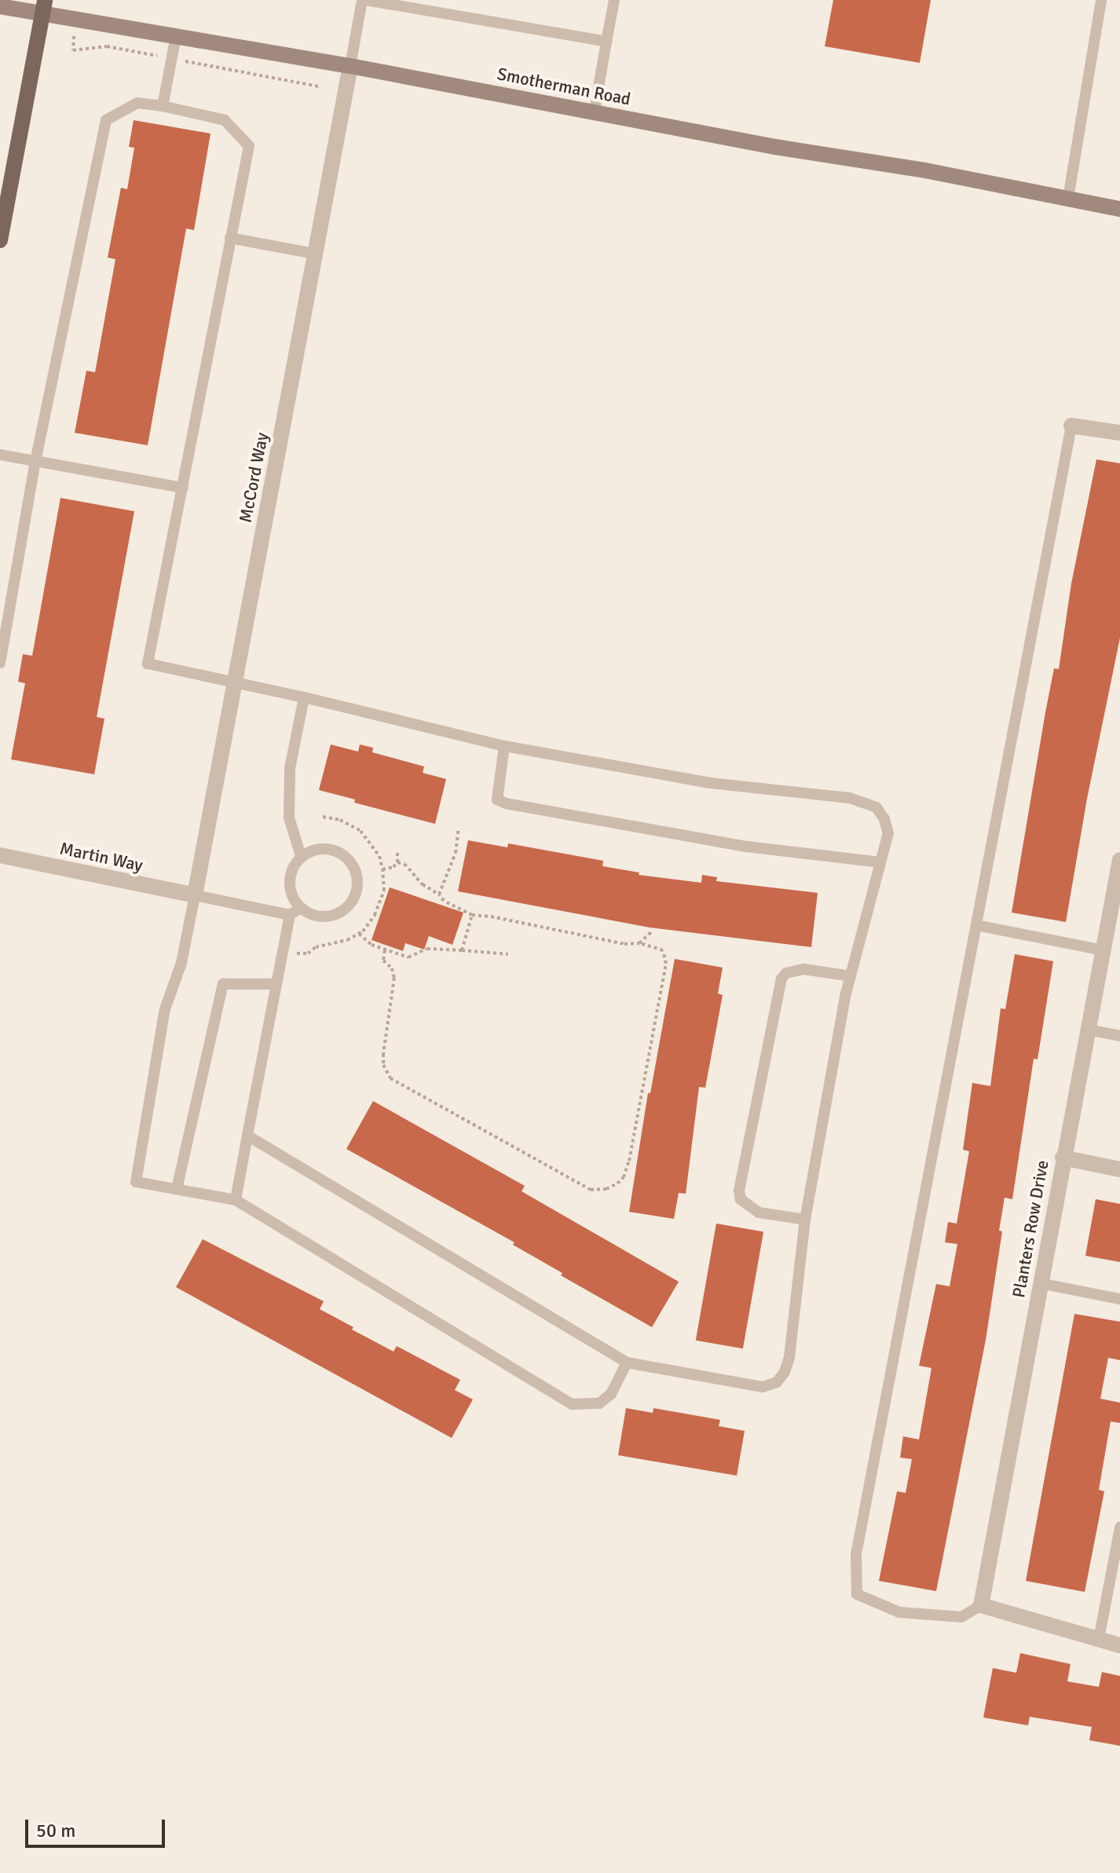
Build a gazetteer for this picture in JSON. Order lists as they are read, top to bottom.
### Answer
{
  "streets": {
    "street": [
      "Smotherman Road",
      "McCord Way",
      "Martin Way",
      "Planters Row Drive"
    ]
  },
  "crossings": [
    ["Smotherman Road", "McCord Way"],
    ["McCord Way", "Martin Way"]
  ],
  "scale_bar": "50 m"
}
